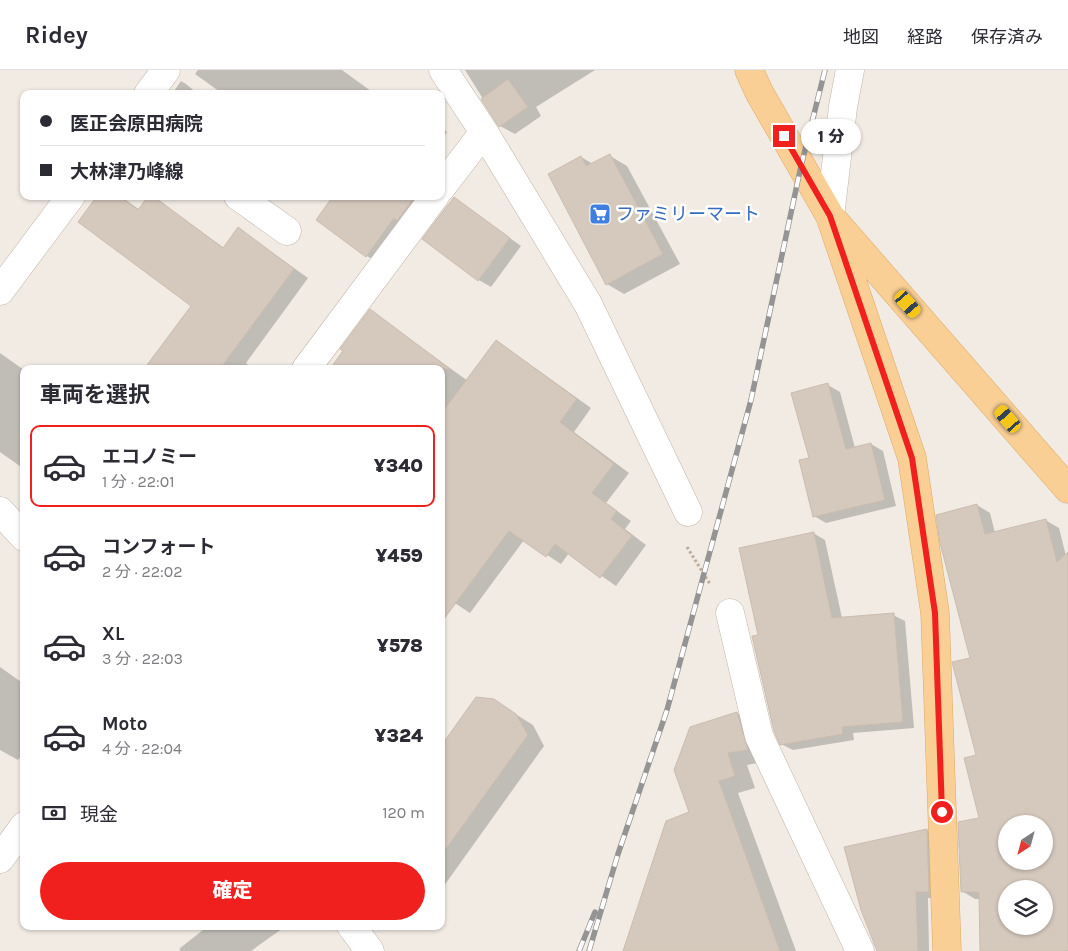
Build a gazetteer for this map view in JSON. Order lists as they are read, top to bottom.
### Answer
{
  "places": {
    "supermarket": ["ファミリーマート"]
  },
  "north": "bottom left",
  "page": {
    "header": "Ridey",
    "nav": ["地図", "経路", "保存済み"],
    "banner": ["医正会原田病院", "大林津乃峰線"],
    "bubble": "1 分",
    "heading": "車両を選択",
    "list": [
      {
        "name": "エコノミー",
        "note": "1 分 · 22:01",
        "value": "¥340"
      },
      {
        "name": "コンフォート",
        "note": "2 分 · 22:02",
        "value": "¥459"
      },
      {
        "name": "XL",
        "note": "3 分 · 22:03",
        "value": "¥578"
      },
      {
        "name": "Moto",
        "note": "4 分 · 22:04",
        "value": "¥324"
      }
    ],
    "pay": ["現金", "120 m"],
    "buttons": "確定"
  }
}
